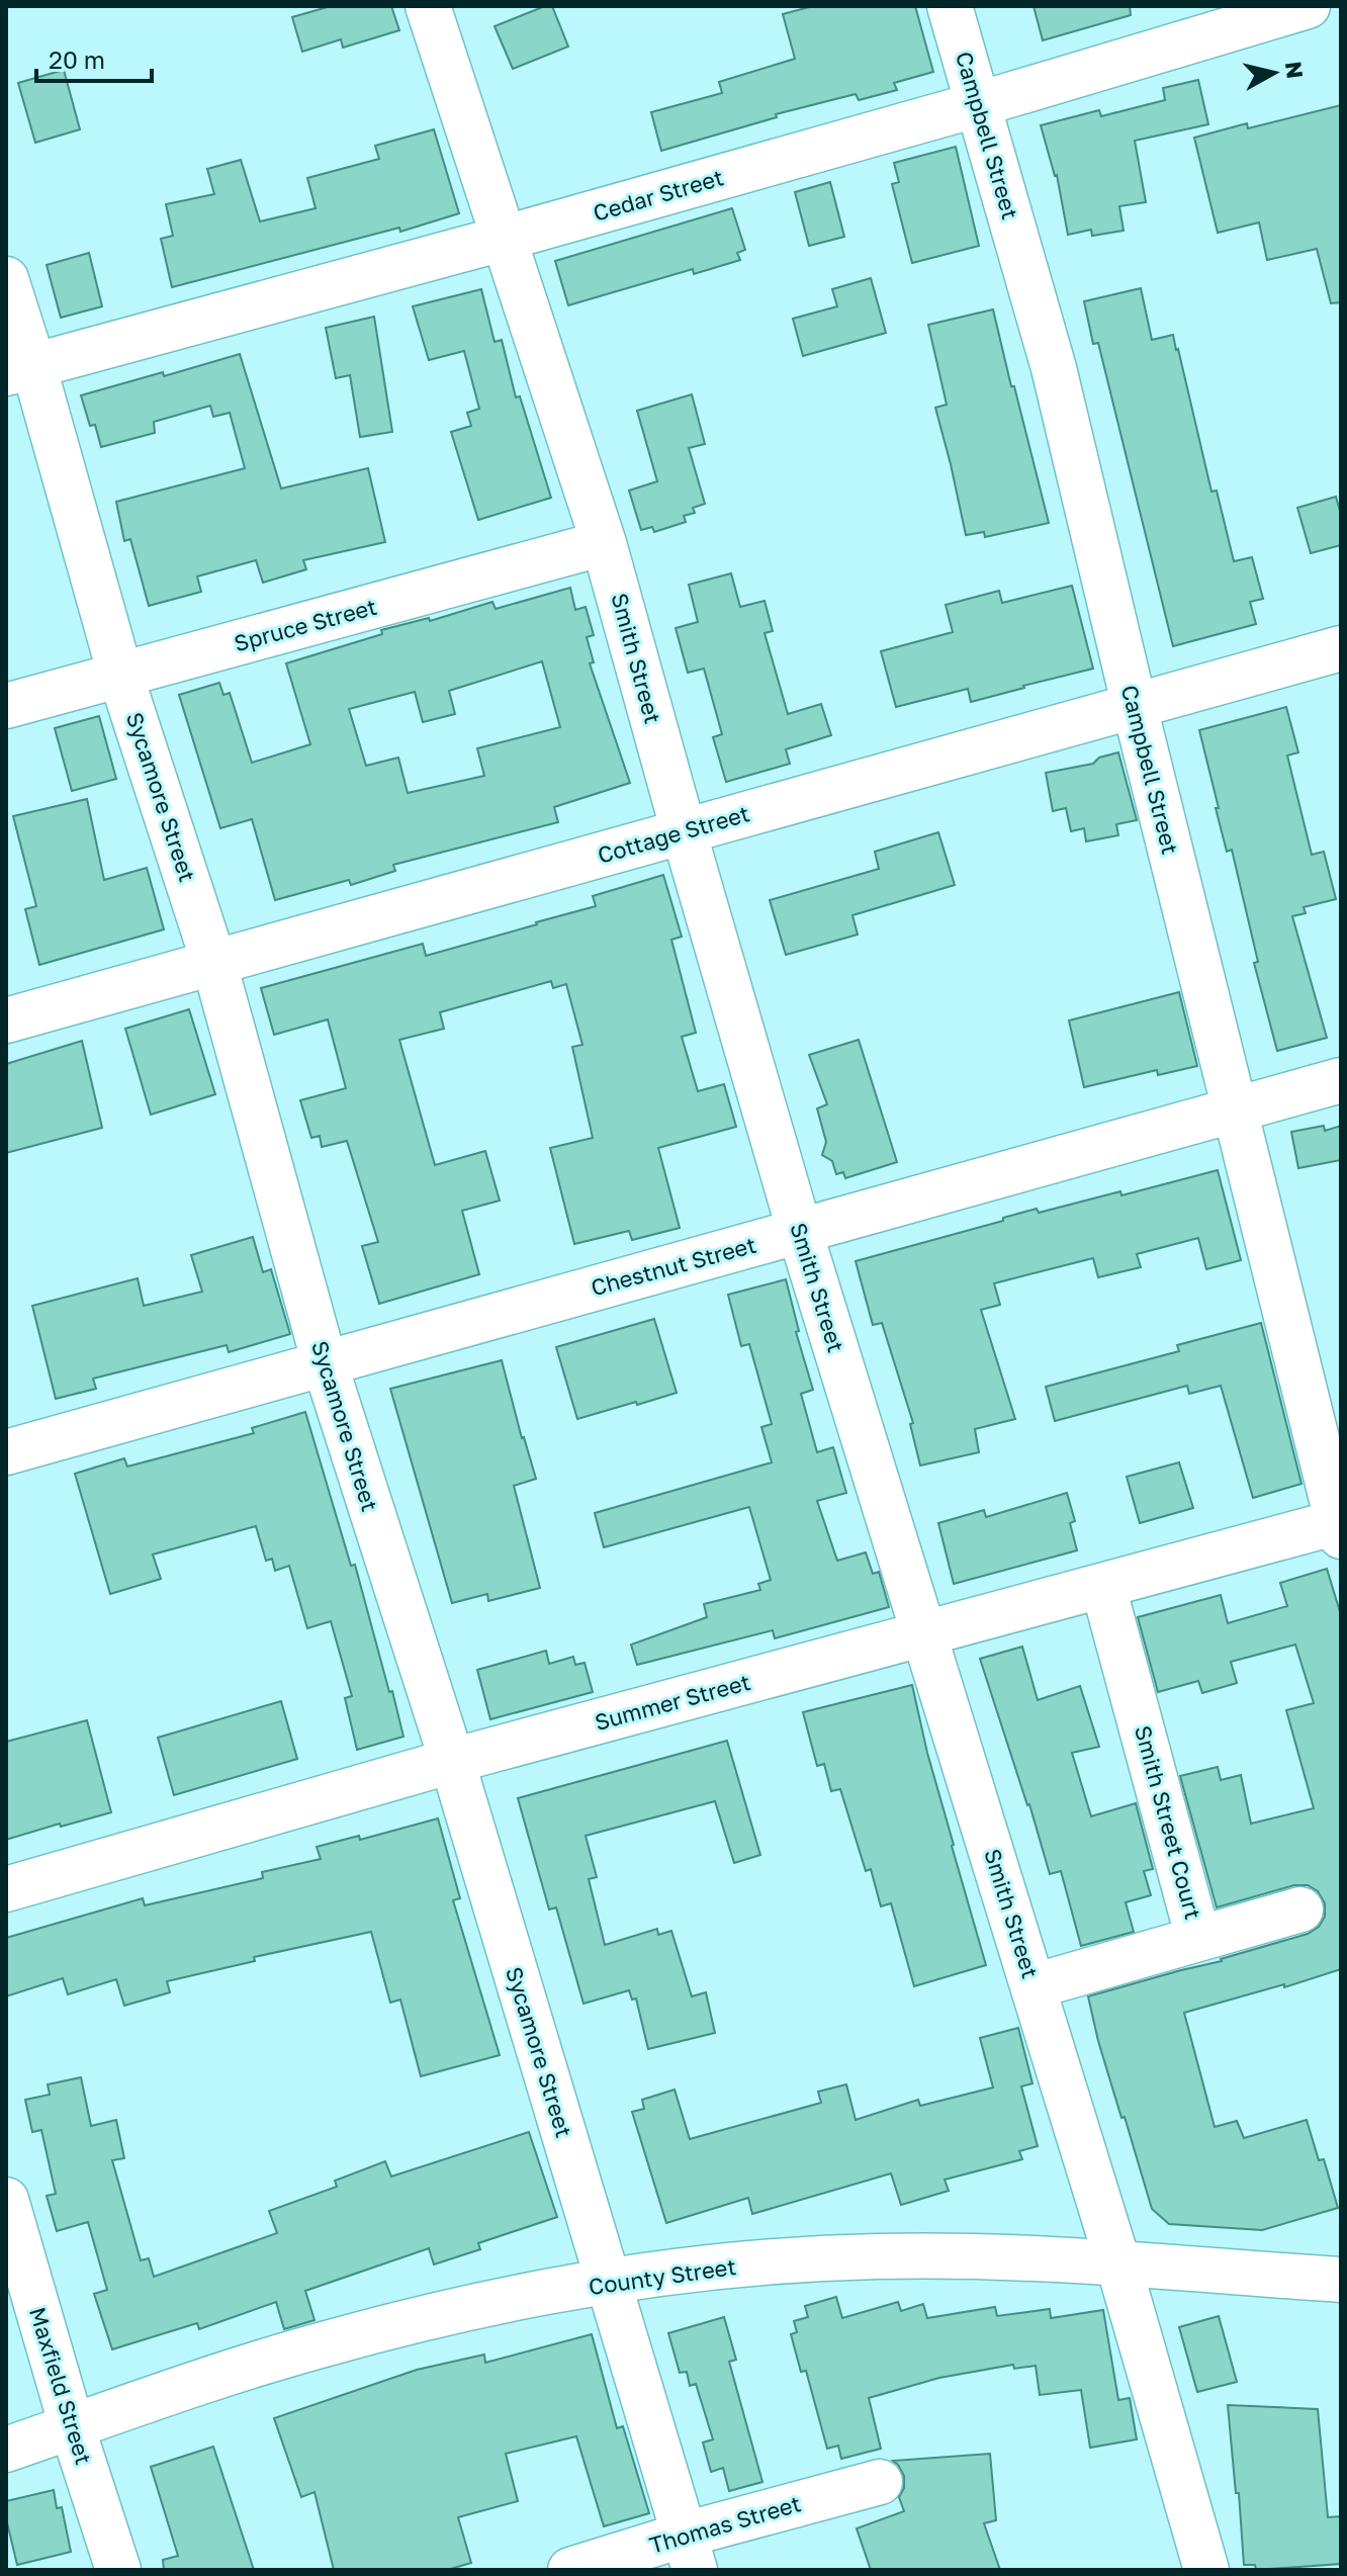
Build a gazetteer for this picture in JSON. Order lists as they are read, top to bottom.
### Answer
{
  "streets": {
    "street": [
      "Campbell Street",
      "Cedar Street",
      "Spruce Street",
      "Smith Street",
      "Sycamore Street",
      "Cottage Street",
      "Chestnut Street",
      "Summer Street",
      "Smith Street Court",
      "County Street",
      "Maxfield Street",
      "Thomas Street"
    ]
  },
  "crossings": [
    ["Campbell Street", "Cedar Street"],
    ["Campbell Street", "Cottage Street"],
    ["Campbell Street", "Chestnut Street"],
    ["Campbell Street", "Summer Street"],
    ["Cedar Street", "Smith Street"],
    ["Cedar Street", "Sycamore Street"],
    ["Spruce Street", "Smith Street"],
    ["Spruce Street", "Sycamore Street"],
    ["Smith Street", "Cottage Street"],
    ["Smith Street", "Chestnut Street"],
    ["Smith Street", "Summer Street"],
    ["Smith Street", "Smith Street Court"],
    ["Smith Street", "County Street"],
    ["Sycamore Street", "Cottage Street"],
    ["Sycamore Street", "Chestnut Street"],
    ["Sycamore Street", "Summer Street"],
    ["Sycamore Street", "County Street"],
    ["Sycamore Street", "Thomas Street"],
    ["Summer Street", "Smith Street Court"],
    ["County Street", "Maxfield Street"]
  ],
  "scale_bar": "20 m",
  "north": "right"
}
